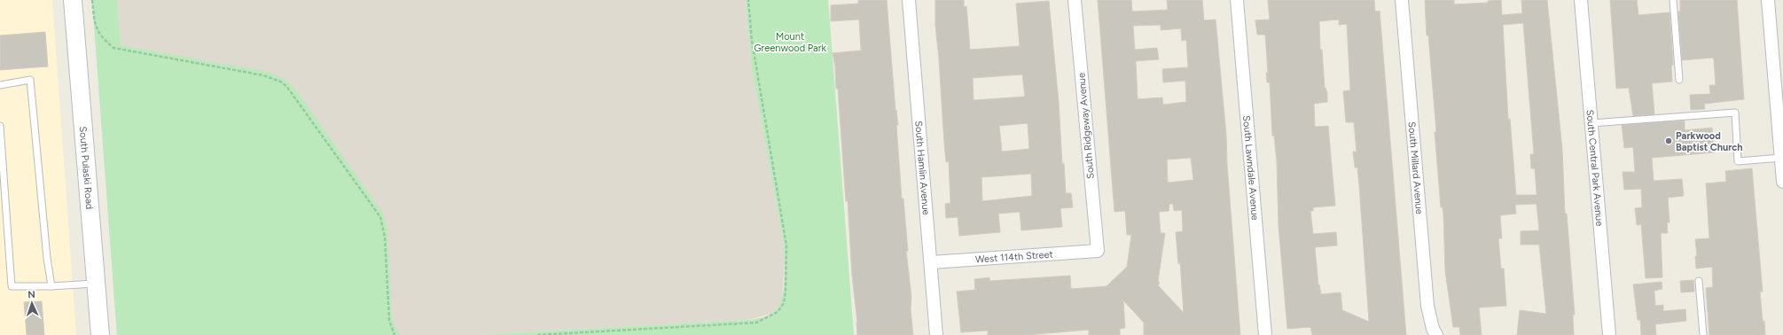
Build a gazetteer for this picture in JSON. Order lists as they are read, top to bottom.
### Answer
{
  "streets": {
    "main road": ["South Pulaski Road"],
    "street": [
      "South Ridgeway Avenue",
      "South Hamlin Avenue",
      "South Lawndale Avenue",
      "South Central Park Avenue",
      "South Millard Avenue",
      "West 114th Street"
    ]
  },
  "crossings": [
    ["South Ridgeway Avenue", "West 114th Street"],
    ["South Hamlin Avenue", "West 114th Street"]
  ],
  "parks": ["Mount Greenwood Park"],
  "places": ["Parkwood Baptist Church"],
  "north": "top"
}
